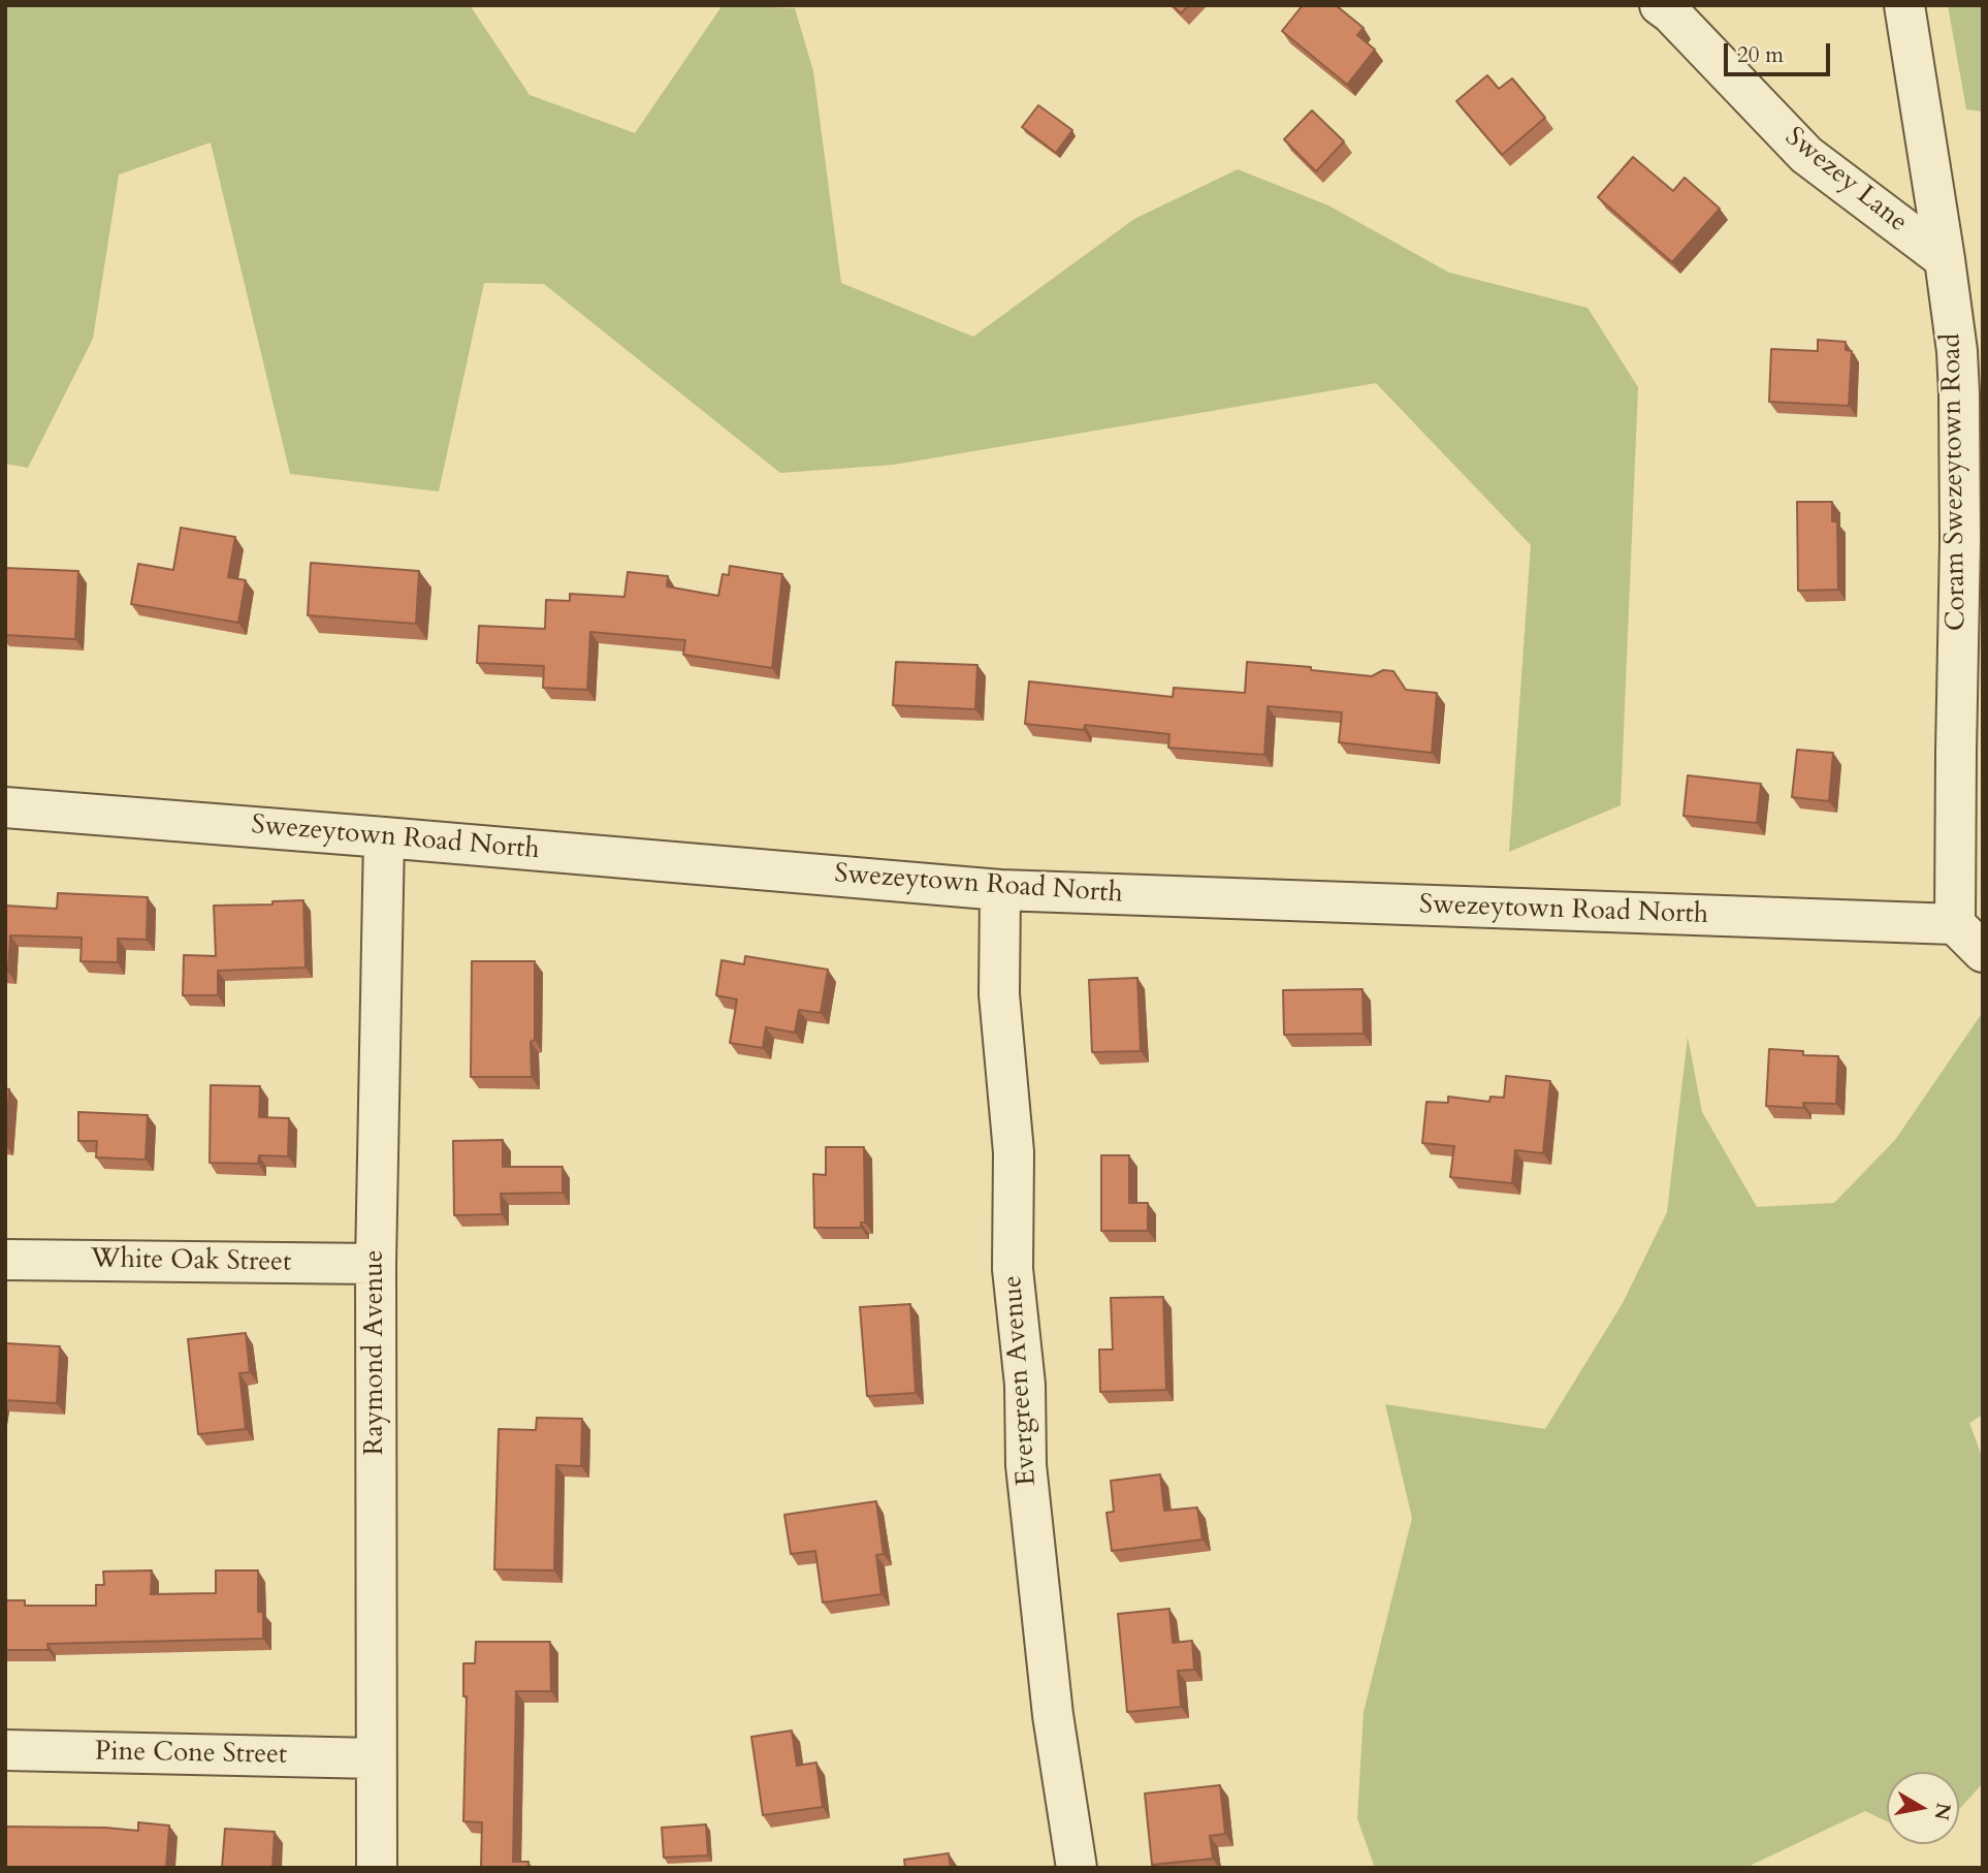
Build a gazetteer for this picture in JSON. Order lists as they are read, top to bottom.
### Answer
{
  "streets": {
    "street": [
      "Swezey Lane",
      "Coram Swezeytown Road",
      "Swezeytown Road North",
      "White Oak Street",
      "Raymond Avenue",
      "Evergreen Avenue",
      "Pine Cone Street"
    ]
  },
  "crossings": [
    ["Swezey Lane", "Coram Swezeytown Road"],
    ["Coram Swezeytown Road", "Swezeytown Road North"],
    ["Swezeytown Road North", "Raymond Avenue"],
    ["Swezeytown Road North", "Evergreen Avenue"],
    ["White Oak Street", "Raymond Avenue"],
    ["Raymond Avenue", "Pine Cone Street"]
  ],
  "scale_bar": "20 m",
  "north": "right"
}
